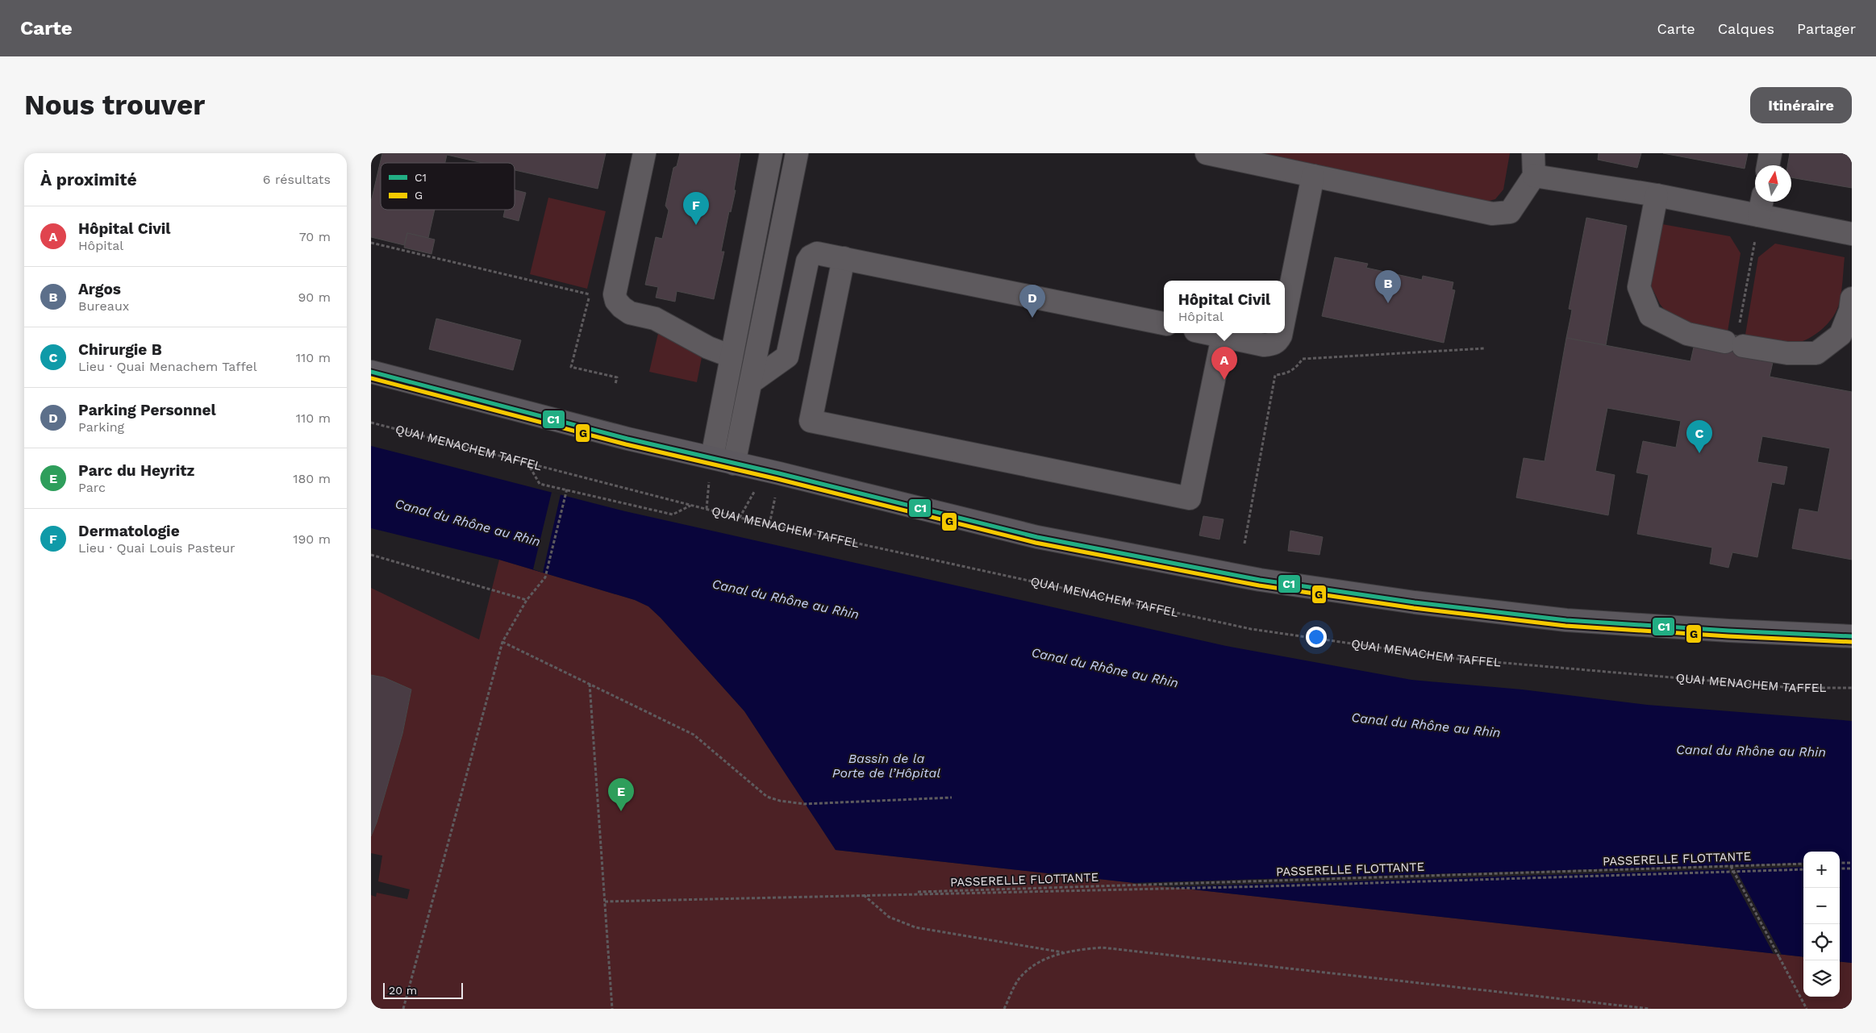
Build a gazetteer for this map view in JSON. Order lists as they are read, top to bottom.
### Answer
{
  "streets": {
    "path": ["QUAI MENACHEM TAFFEL", "PASSERELLE FLOTTANTE"]
  },
  "water": ["Canal du Rhône au Rhin", "Bassin de la Porte de l’Hôpital"],
  "lines": ["transit line C1", "transit line G"],
  "legend": ["C1", "G"],
  "scale_bar": "20 m",
  "north": "top",
  "page": {
    "header": "Carte",
    "nav": ["Carte", "Calques", "Partager"],
    "buttons": "Itinéraire",
    "title": "Nous trouver",
    "heading": ["À proximité", "6 résultats"],
    "pins": [
      "F",
      "B",
      "D",
      "A",
      "C",
      "E"
    ],
    "list": [
      {
        "mark": "A",
        "name": "Hôpital Civil",
        "note": "Hôpital",
        "value": "70 m"
      },
      {
        "mark": "B",
        "name": "Argos",
        "note": "Bureaux",
        "value": "90 m"
      },
      {
        "mark": "C",
        "name": "Chirurgie B",
        "note": "Lieu · Quai Menachem Taffel",
        "value": "110 m"
      },
      {
        "mark": "D",
        "name": "Parking Personnel",
        "note": "Parking",
        "value": "110 m"
      },
      {
        "mark": "E",
        "name": "Parc du Heyritz",
        "note": "Parc",
        "value": "180 m"
      },
      {
        "mark": "F",
        "name": "Dermatologie",
        "note": "Lieu · Quai Louis Pasteur",
        "value": "190 m"
      }
    ],
    "popup": ["Hôpital Civil", "Hôpital"],
    "map_buttons": ["+", "−"],
    "scale": "20 m"
  }
}
